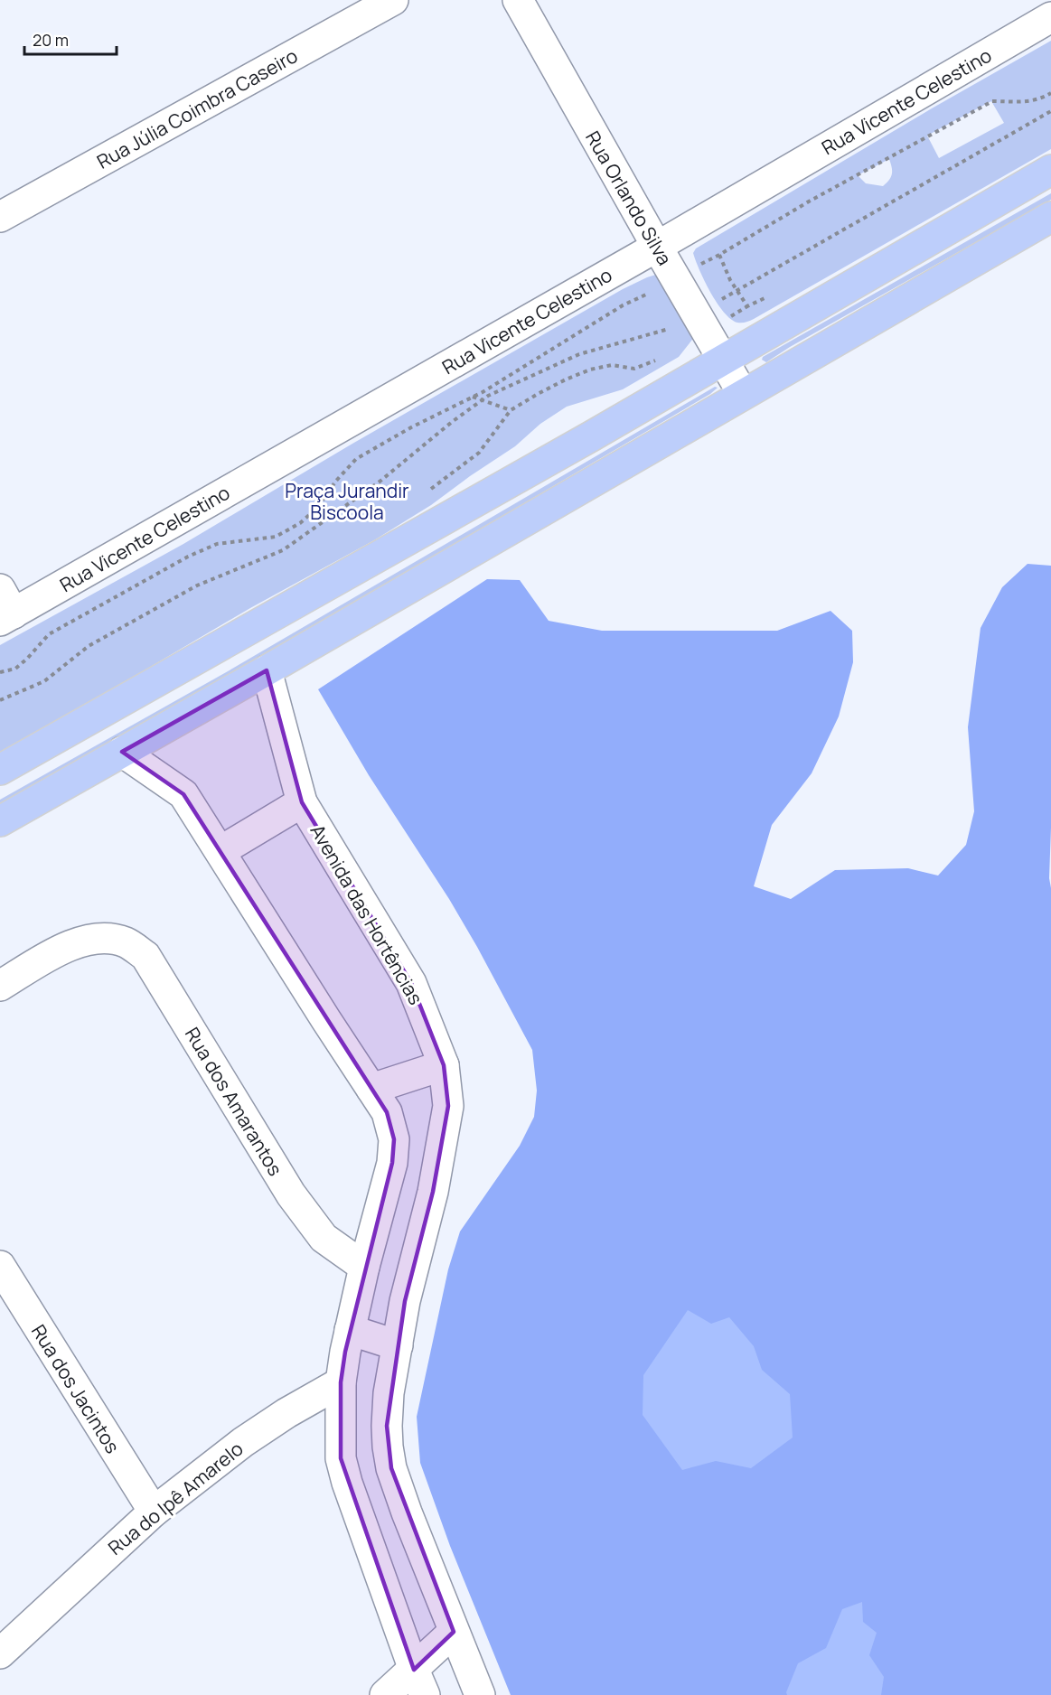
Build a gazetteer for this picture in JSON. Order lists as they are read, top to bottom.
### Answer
{
  "streets": {
    "street": [
      "Rua Vicente Celestino",
      "Rua Júlia Coimbra Caseiro",
      "Rua Orlando Silva",
      "Avenida das Hortências",
      "Rua dos Amarantos",
      "Rua dos Jacintos",
      "Rua do Ipê Amarelo"
    ]
  },
  "crossings": [
    ["Rua Vicente Celestino", "Rua Orlando Silva"],
    ["Rua dos Jacintos", "Rua do Ipê Amarelo"]
  ],
  "parks": ["Praça Jurandir Biscoola"],
  "scale_bar": "20 m"
}
